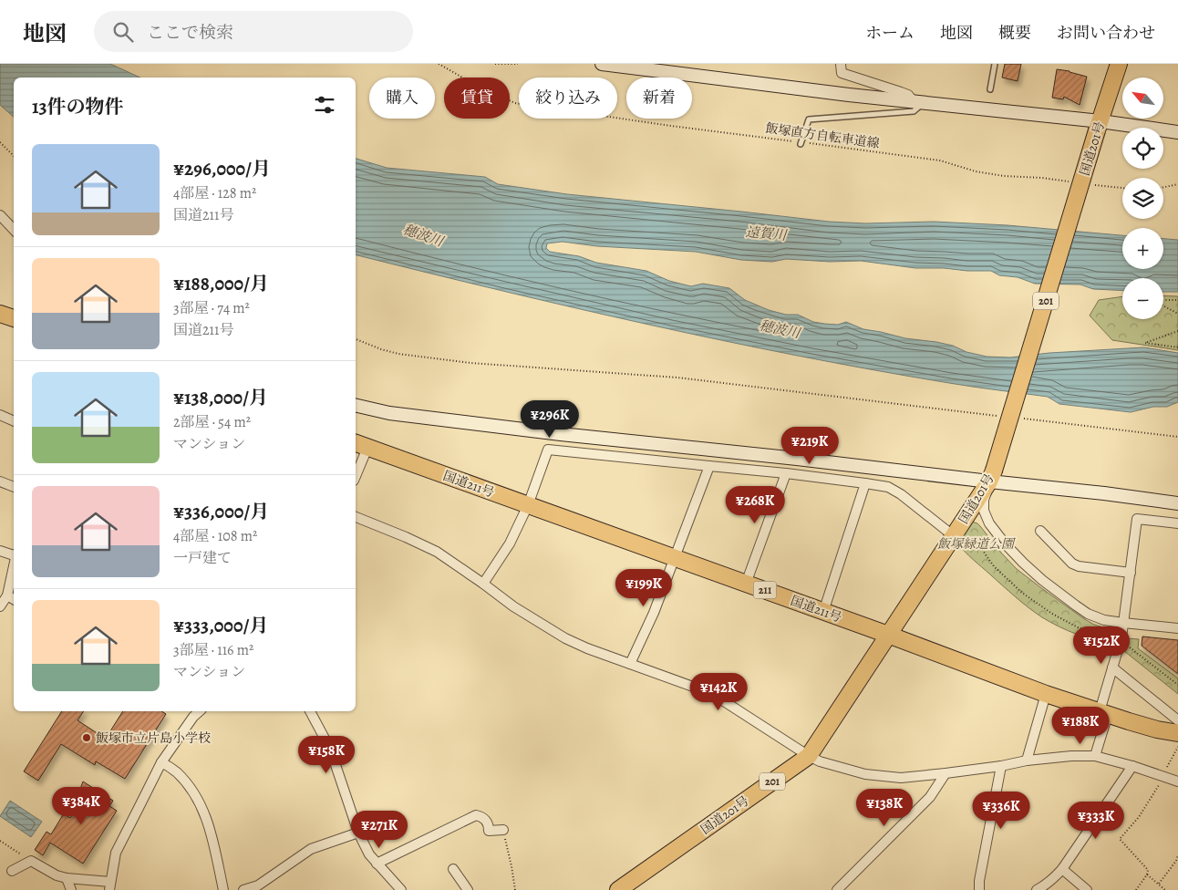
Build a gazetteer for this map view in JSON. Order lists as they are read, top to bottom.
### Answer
{
  "streets": {
    "highway": [
      "国道201号",
      "201",
      "国道211号",
      "211"
    ],
    "path": ["飯塚直方自転車道線"]
  },
  "crossings": [
    ["国道201号", "国道211号"]
  ],
  "water": ["遠賀川", "穂波川"],
  "parks": ["飯塚緑道公園"],
  "places": ["飯塚市立片島小学校"],
  "north": "top left",
  "page": {
    "header": "地図",
    "search": "ここで検索",
    "nav": [
      "ホーム",
      "地図",
      "概要",
      "お問い合わせ"
    ],
    "map_buttons": ["+", "−"],
    "chip": [
      "購入",
      "賃貸",
      "絞り込み",
      "新着"
    ],
    "heading": "13件の物件",
    "list": [
      {
        "name": "¥296,000/月",
        "note": "4部屋 · 128 m² · 国道211号"
      },
      {
        "name": "¥188,000/月",
        "note": "3部屋 · 74 m² · 国道211号"
      },
      {
        "name": "¥138,000/月",
        "note": "2部屋 · 54 m² · マンション"
      },
      {
        "name": "¥336,000/月",
        "note": "4部屋 · 108 m² · 一戸建て"
      },
      {
        "name": "¥333,000/月",
        "note": "3部屋 · 116 m² · マンション"
      }
    ],
    "price": [
      "¥296K",
      "¥219K",
      "¥268K",
      "¥199K",
      "¥152K",
      "¥142K",
      "¥188K",
      "¥158K",
      "¥384K",
      "¥138K",
      "¥336K",
      "¥333K",
      "¥271K"
    ]
  }
}
